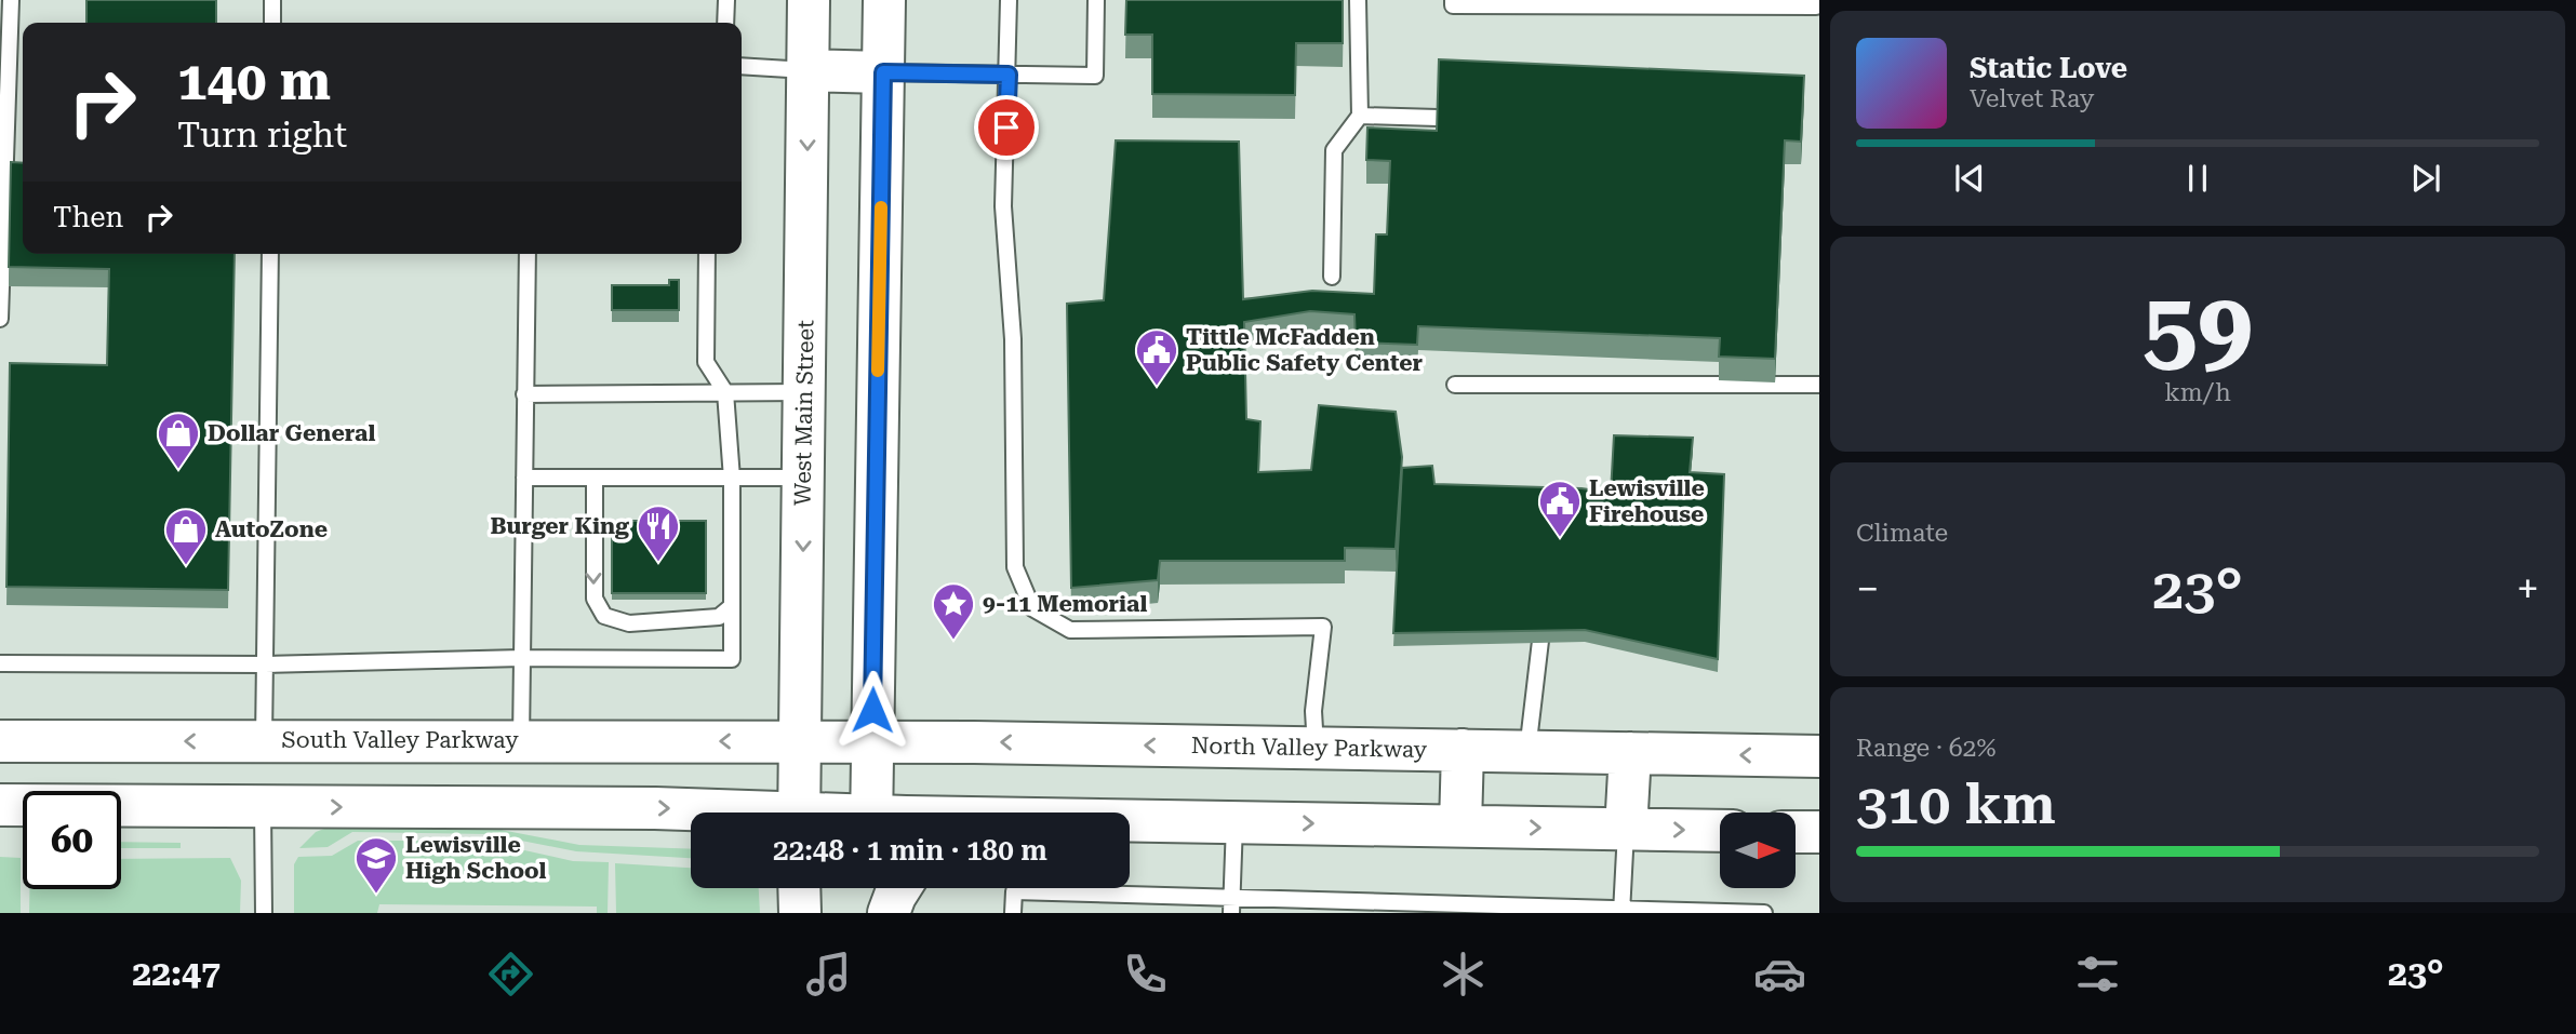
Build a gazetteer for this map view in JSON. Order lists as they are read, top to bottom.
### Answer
{
  "streets": {
    "main road": ["West Main Street", "South Valley Parkway", "North Valley Parkway"]
  },
  "crossings": [
    ["West Main Street", "South Valley Parkway"],
    ["West Main Street", "North Valley Parkway"],
    ["South Valley Parkway", "North Valley Parkway"]
  ],
  "places": {
    "public building": ["Tittle McFadden Public Safety Center", "Lewisville Firehouse"],
    "shop": ["Dollar General", "AutoZone"],
    "restaurant": ["Burger King"],
    "place": ["9-11 Memorial"],
    "school or university": ["Lewisville High School"]
  },
  "north": "right",
  "page": {
    "turn": ["140 m", "Turn right"],
    "song": ["Static Love", "Velvet Ray"],
    "then": "Then",
    "tile": [
      ["59", "km/h"],
      "Climate",
      ["Range · 62%", "310 km"]
    ],
    "heat": ["−", "23°", "+"],
    "limit": "60",
    "trip": "22:48 · 1 min · 180 m",
    "tabs": ["22:47", "23°"]
  }
}
